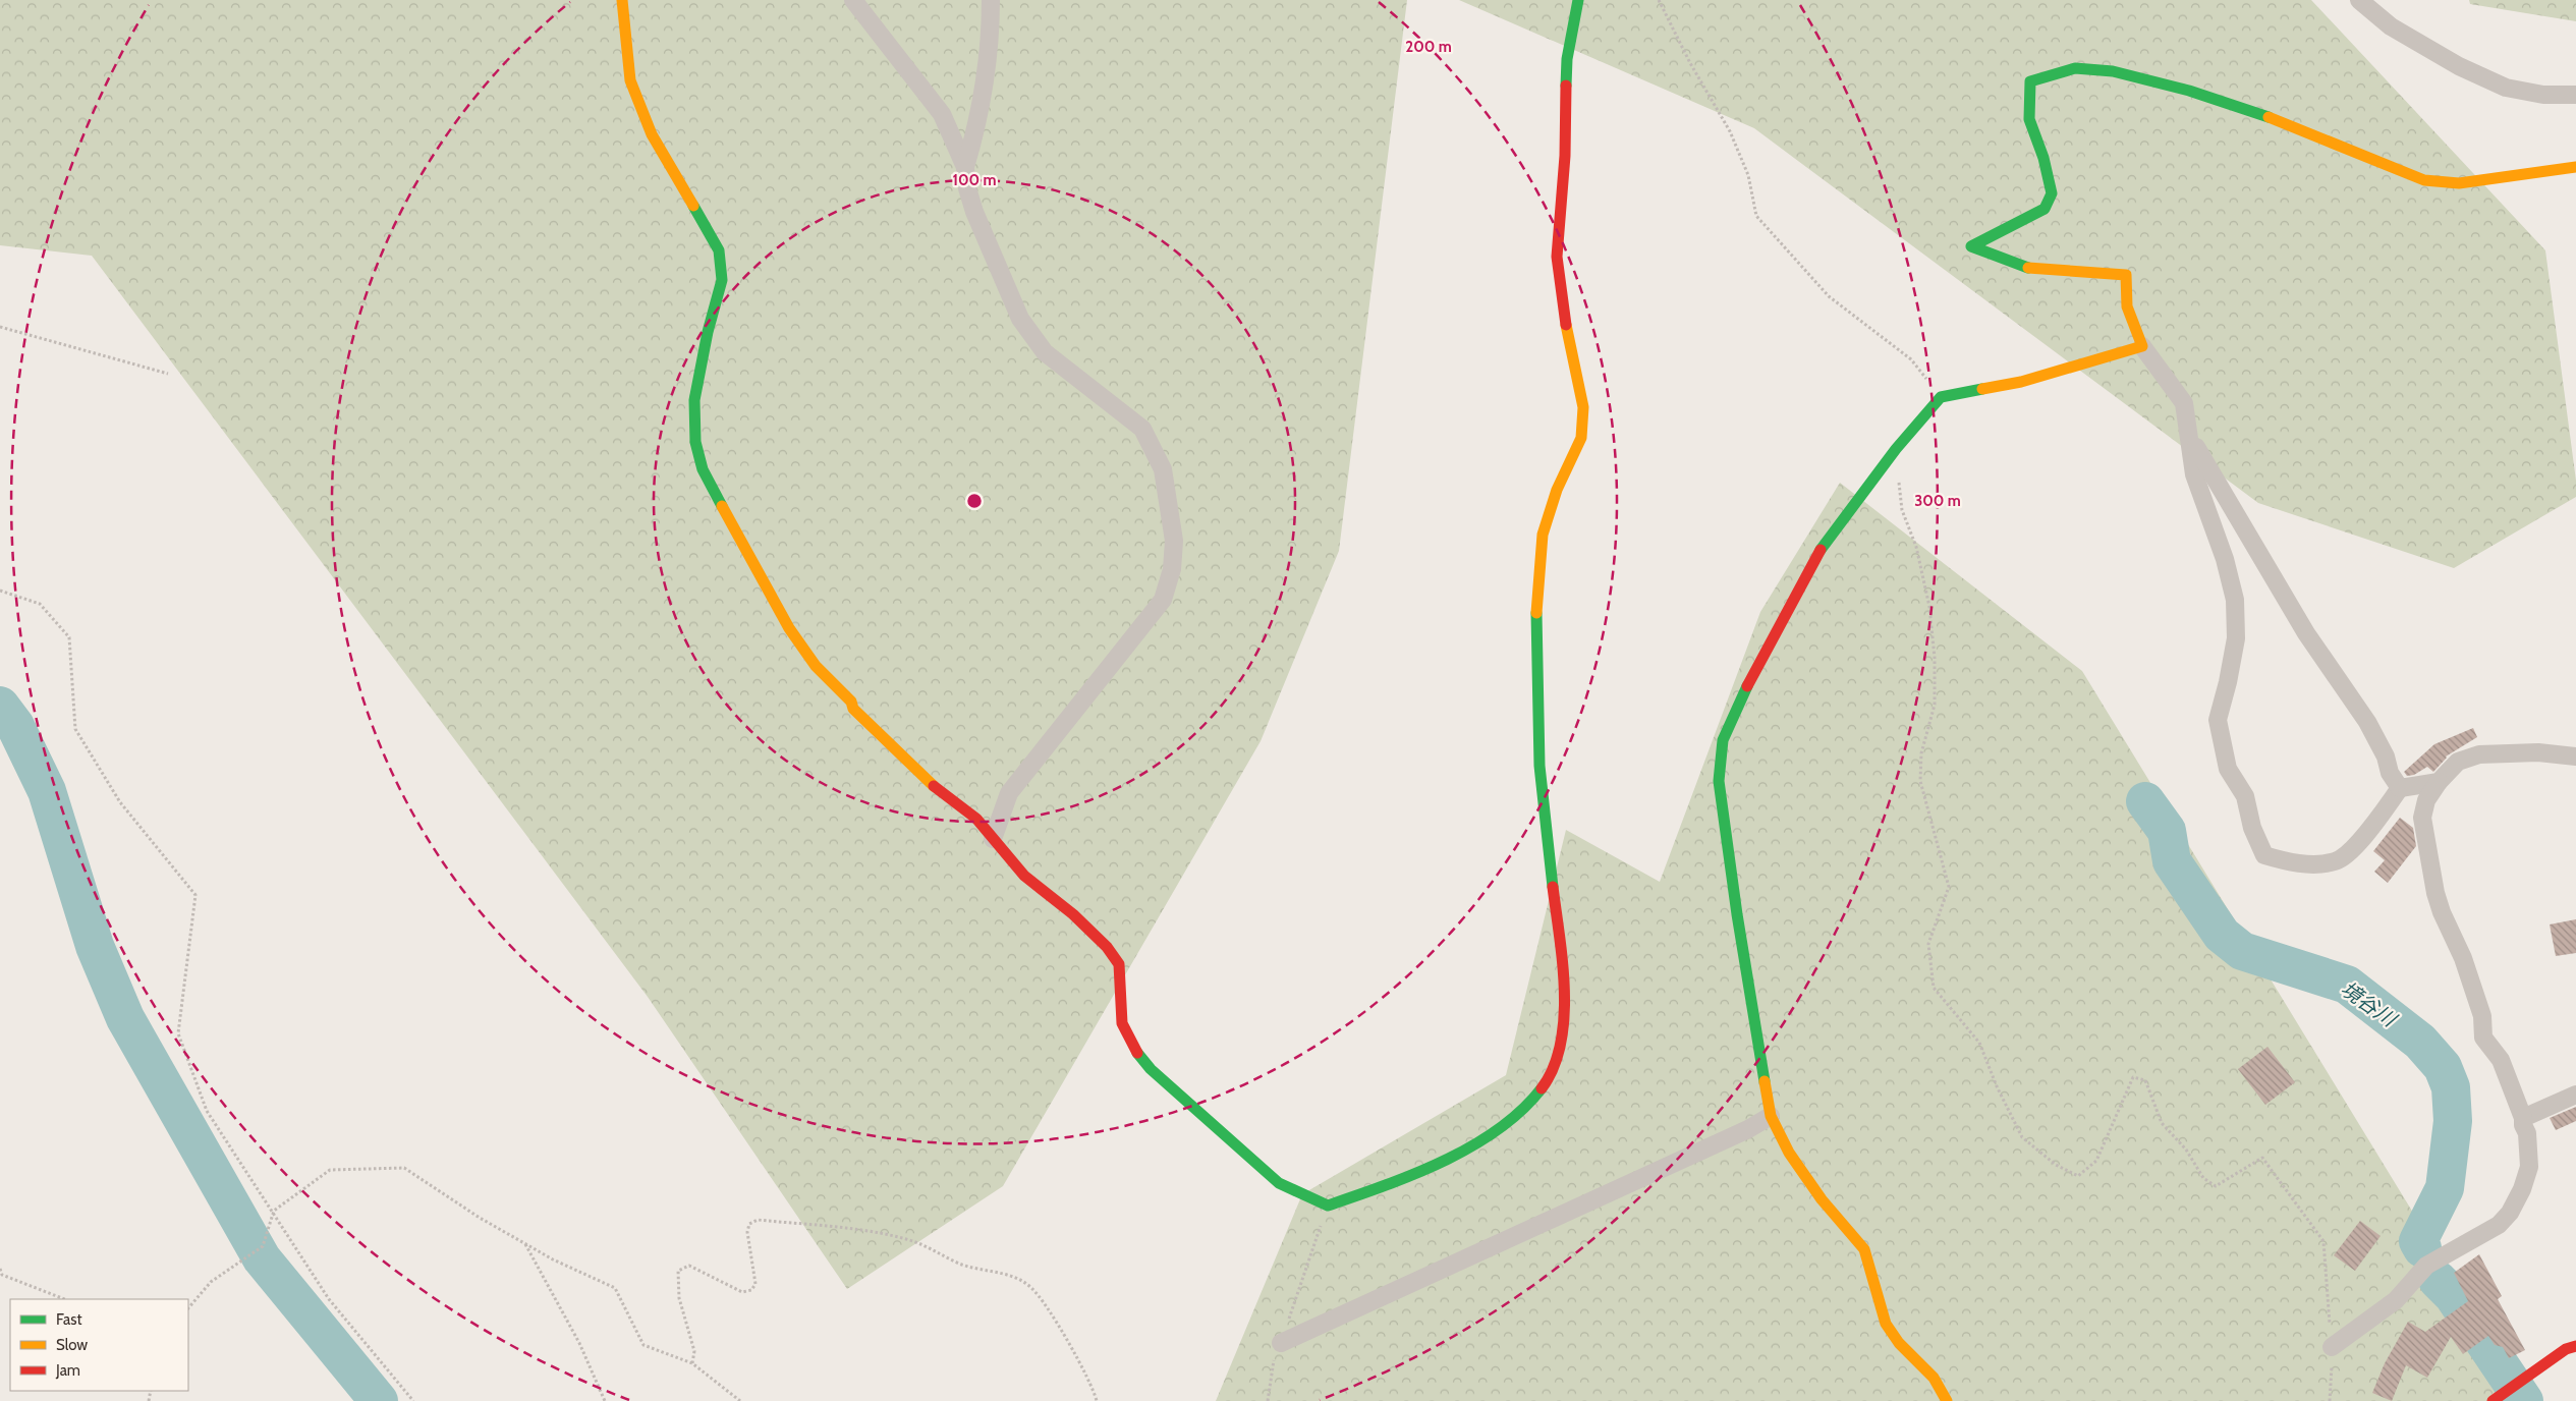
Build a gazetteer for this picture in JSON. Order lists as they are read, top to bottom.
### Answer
{
  "water": ["境谷川"],
  "legend": ["Fast", "Slow", "Jam"],
  "rings": ["200 m", "100 m", "300 m"]
}
